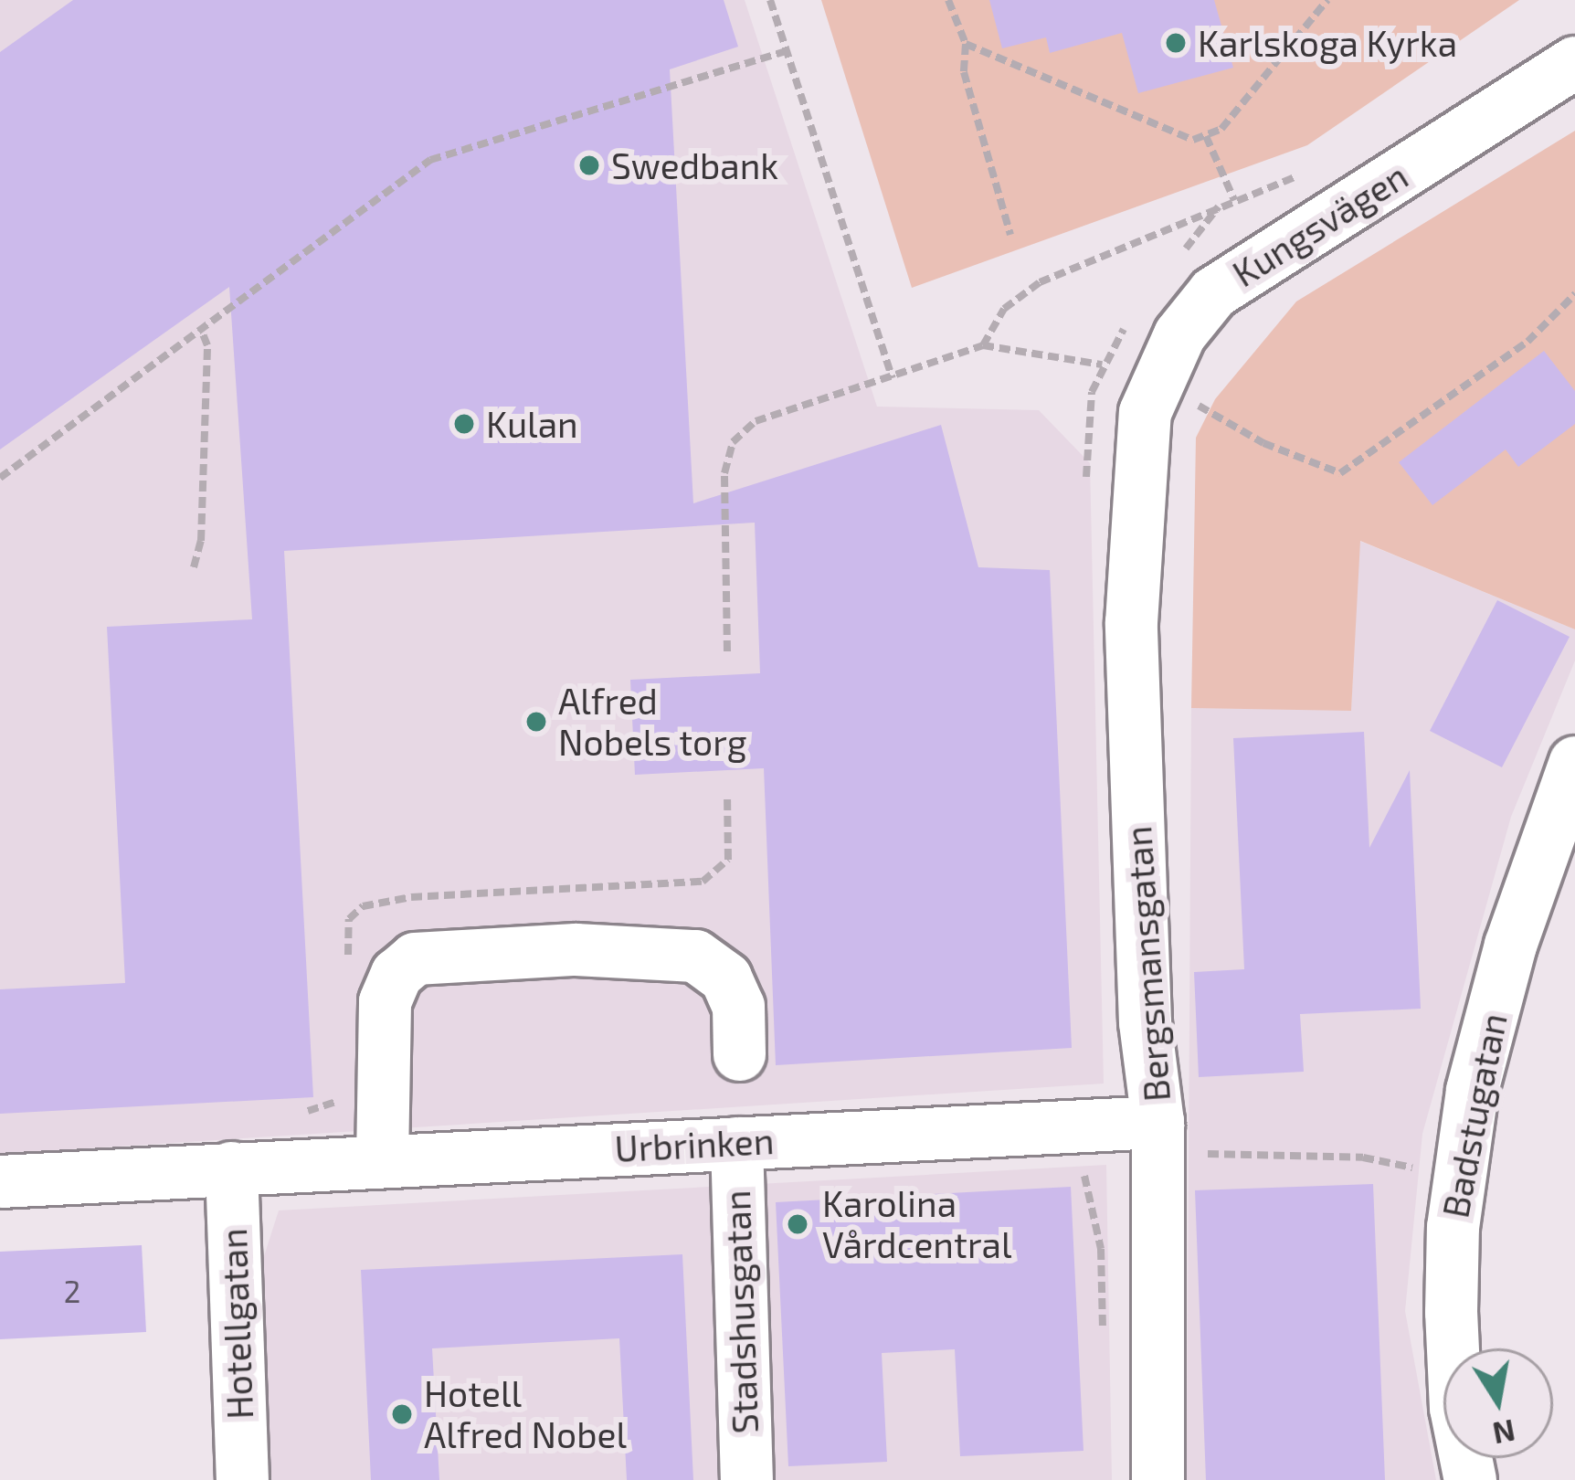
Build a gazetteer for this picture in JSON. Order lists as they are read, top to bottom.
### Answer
{
  "streets": {
    "street": [
      "Kungsvägen",
      "Bergsmansgatan",
      "Badstugatan",
      "Urbrinken",
      "Stadshusgatan",
      "Hotellgatan"
    ]
  },
  "crossings": [
    ["Kungsvägen", "Bergsmansgatan"],
    ["Bergsmansgatan", "Urbrinken"],
    ["Urbrinken", "Stadshusgatan"],
    ["Urbrinken", "Hotellgatan"]
  ],
  "places": [
    "Karlskoga Kyrka",
    "Swedbank",
    "Kulan",
    "Alfred Nobels torg",
    "Karolina Vårdcentral",
    "Hotell Alfred Nobel"
  ],
  "house_numbers": ["2"],
  "north": "bottom"
}
